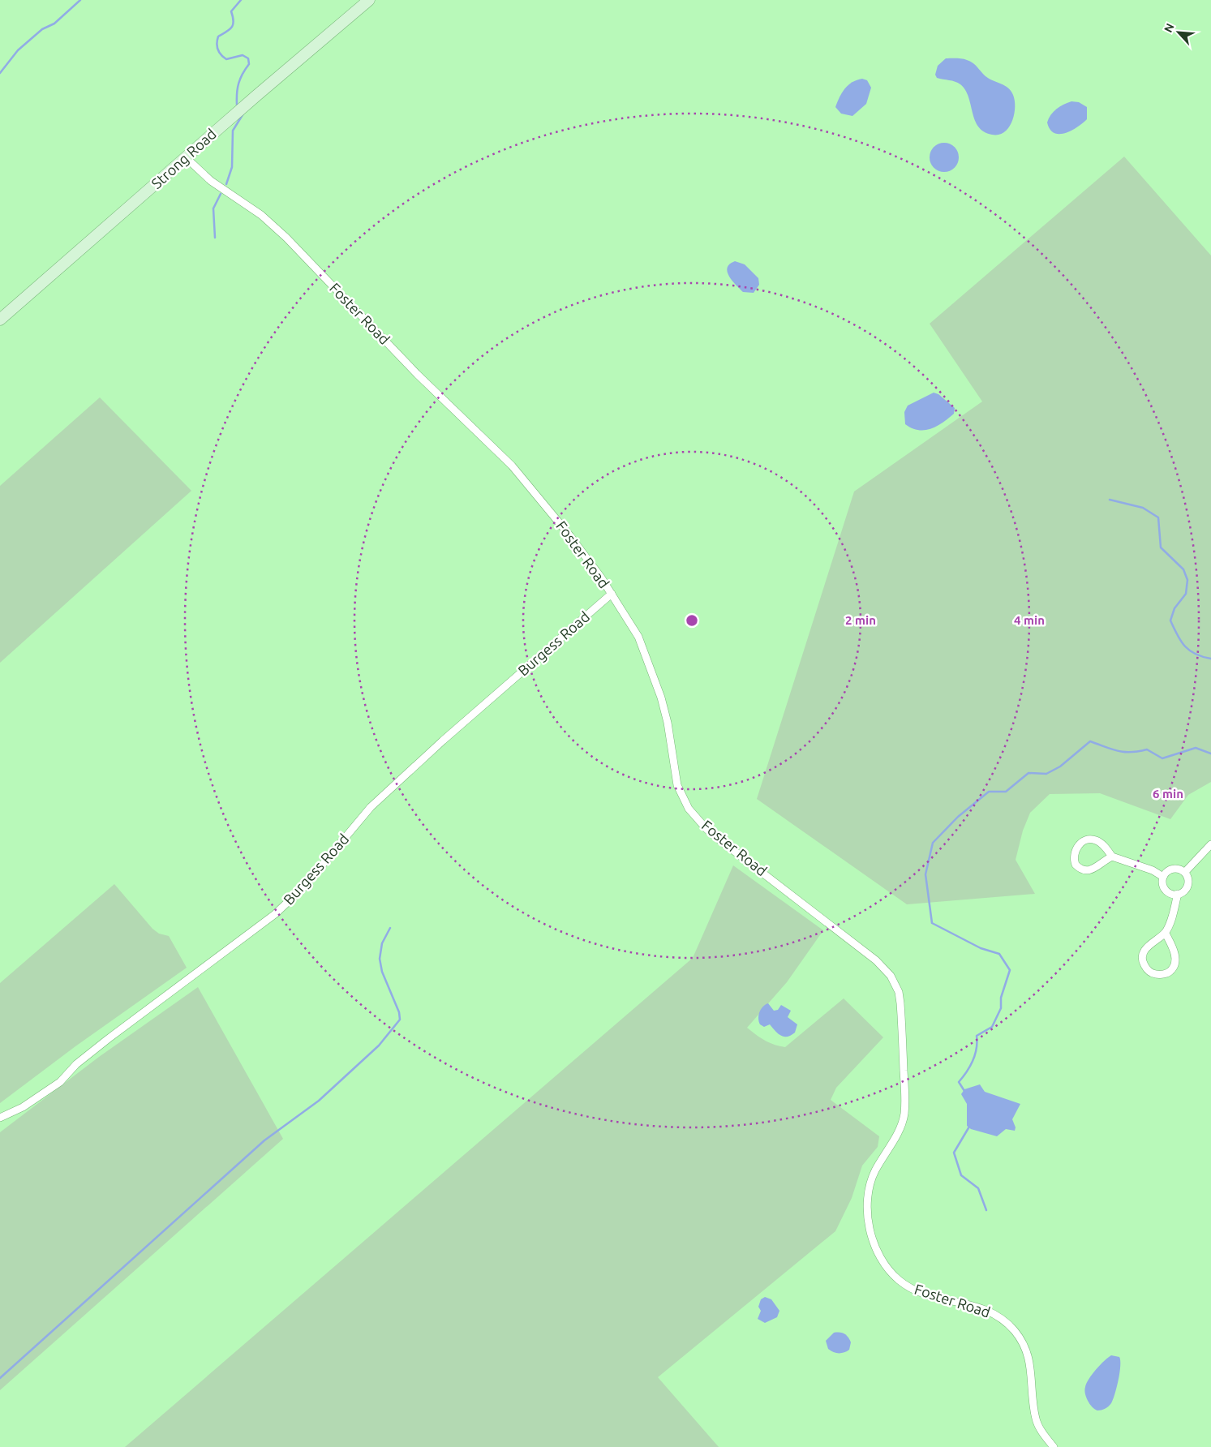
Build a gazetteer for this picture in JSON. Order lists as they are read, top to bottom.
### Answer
{
  "streets": {
    "street": ["Strong Road", "Foster Road", "Burgess Road"]
  },
  "crossings": [
    ["Strong Road", "Foster Road"],
    ["Foster Road", "Burgess Road"]
  ],
  "north": "top left",
  "rings": ["2 min", "4 min", "6 min"]
}
